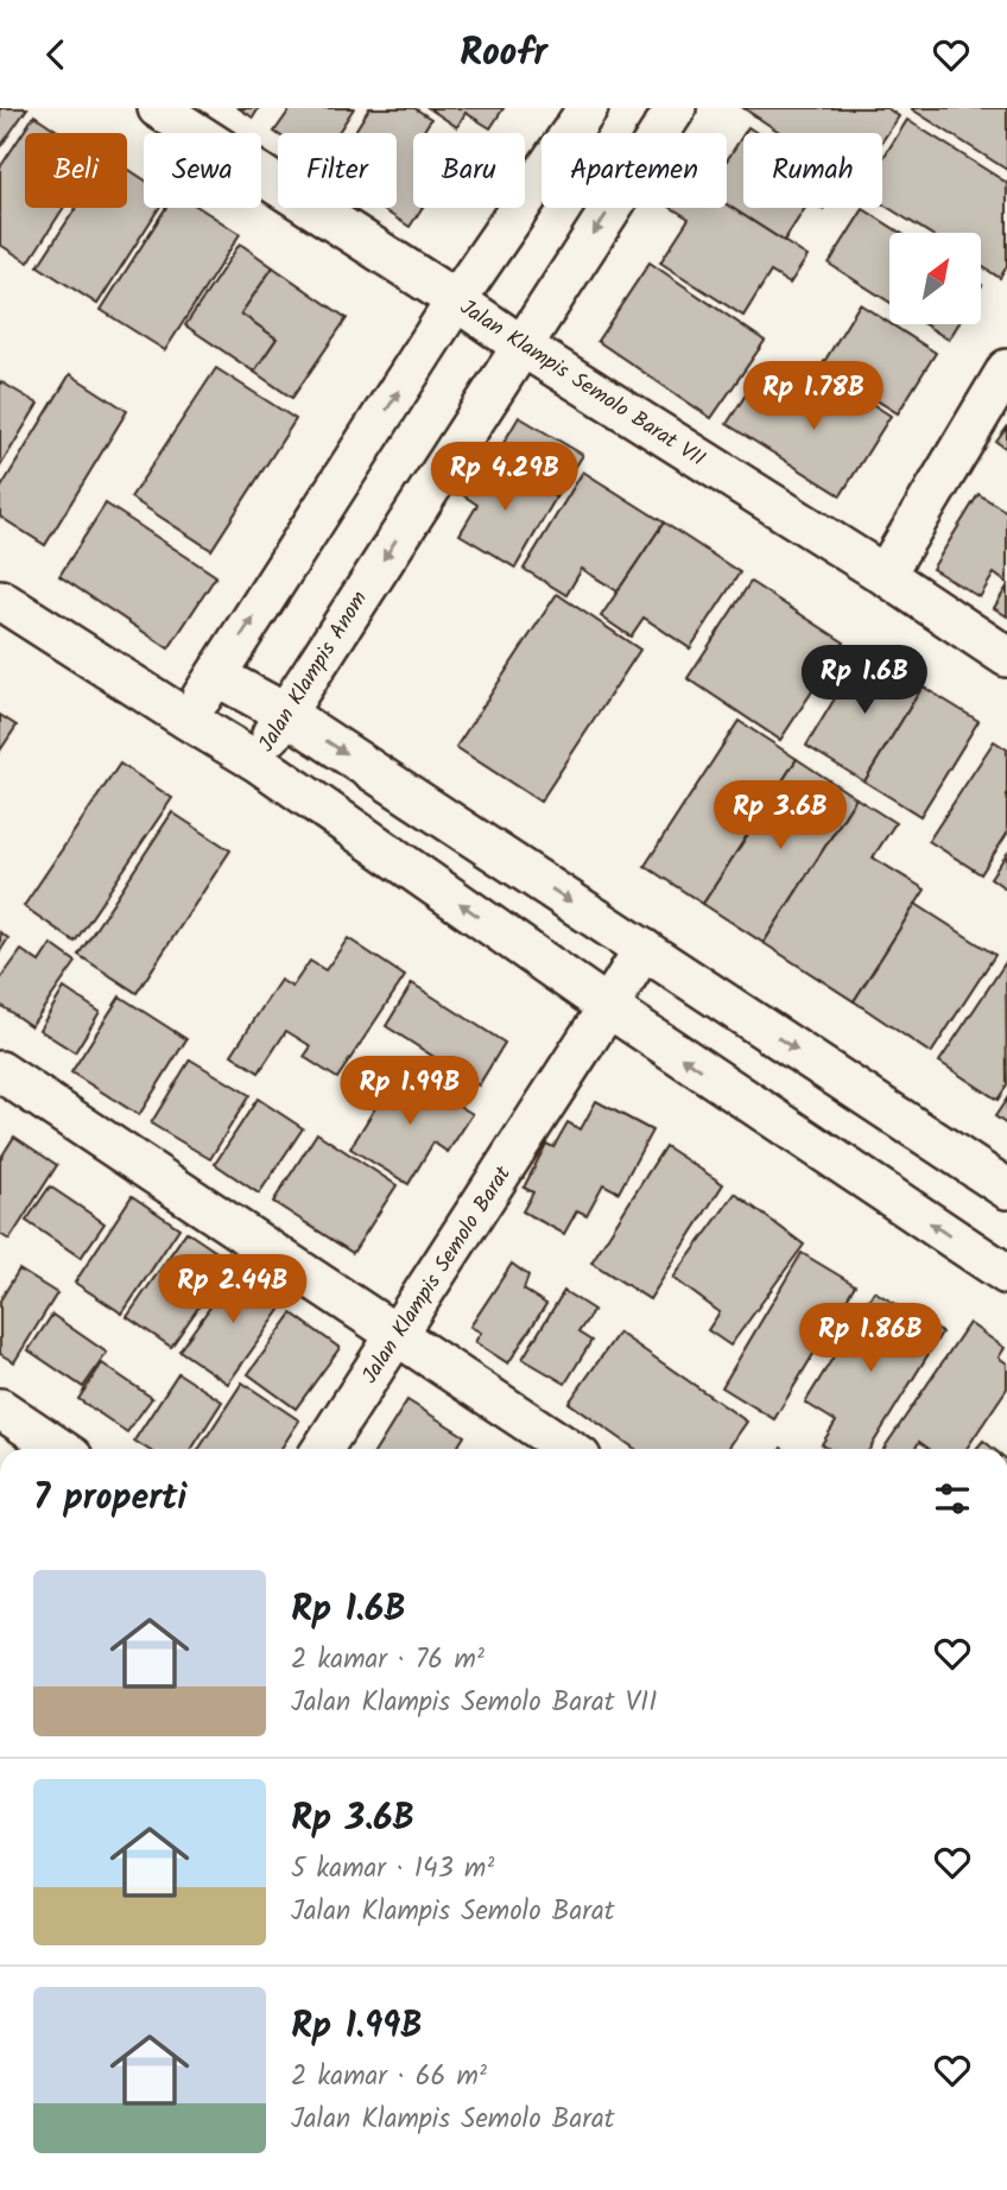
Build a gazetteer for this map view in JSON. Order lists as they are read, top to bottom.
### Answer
{
  "streets": {
    "street": ["Jalan Klampis Semolo Barat VII", "Jalan Klampis Anom", "Jalan Klampis Semolo Barat"]
  },
  "crossings": [
    ["Jalan Klampis Semolo Barat VII", "Jalan Klampis Anom"]
  ],
  "north": "top right",
  "page": {
    "header": "Roofr",
    "chip": [
      "Beli",
      "Sewa",
      "Filter",
      "Baru",
      "Apartemen",
      "Rumah"
    ],
    "price": [
      "Rp 1.78B",
      "Rp 4.29B",
      "Rp 1.6B",
      "Rp 3.6B",
      "Rp 1.99B",
      "Rp 2.44B",
      "Rp 1.86B"
    ],
    "heading": "7 properti",
    "list": [
      {
        "name": "Rp 1.6B",
        "note": "2 kamar · 76 m² · Jalan Klampis Semolo Barat VII"
      },
      {
        "name": "Rp 3.6B",
        "note": "5 kamar · 143 m² · Jalan Klampis Semolo Barat"
      },
      {
        "name": "Rp 1.99B",
        "note": "2 kamar · 66 m² · Jalan Klampis Semolo Barat"
      }
    ]
  }
}
